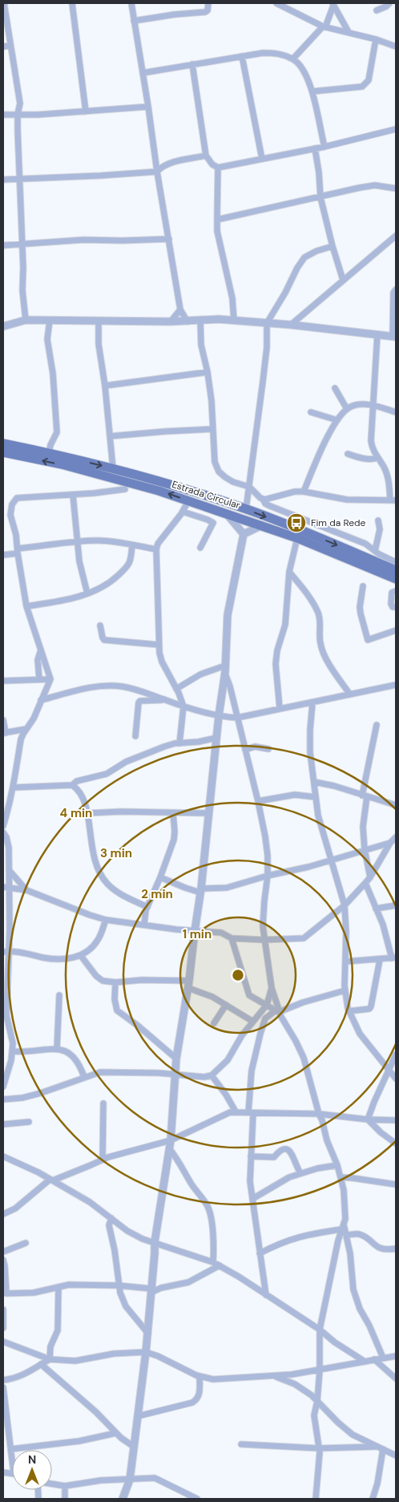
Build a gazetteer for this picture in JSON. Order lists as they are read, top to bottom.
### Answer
{
  "streets": {
    "main road": ["Estrada Circular"]
  },
  "places": {
    "bus stop": ["Fim da Rede"]
  },
  "north": "top",
  "rings": [
    "4 min",
    "3 min",
    "2 min",
    "1 min"
  ]
}
